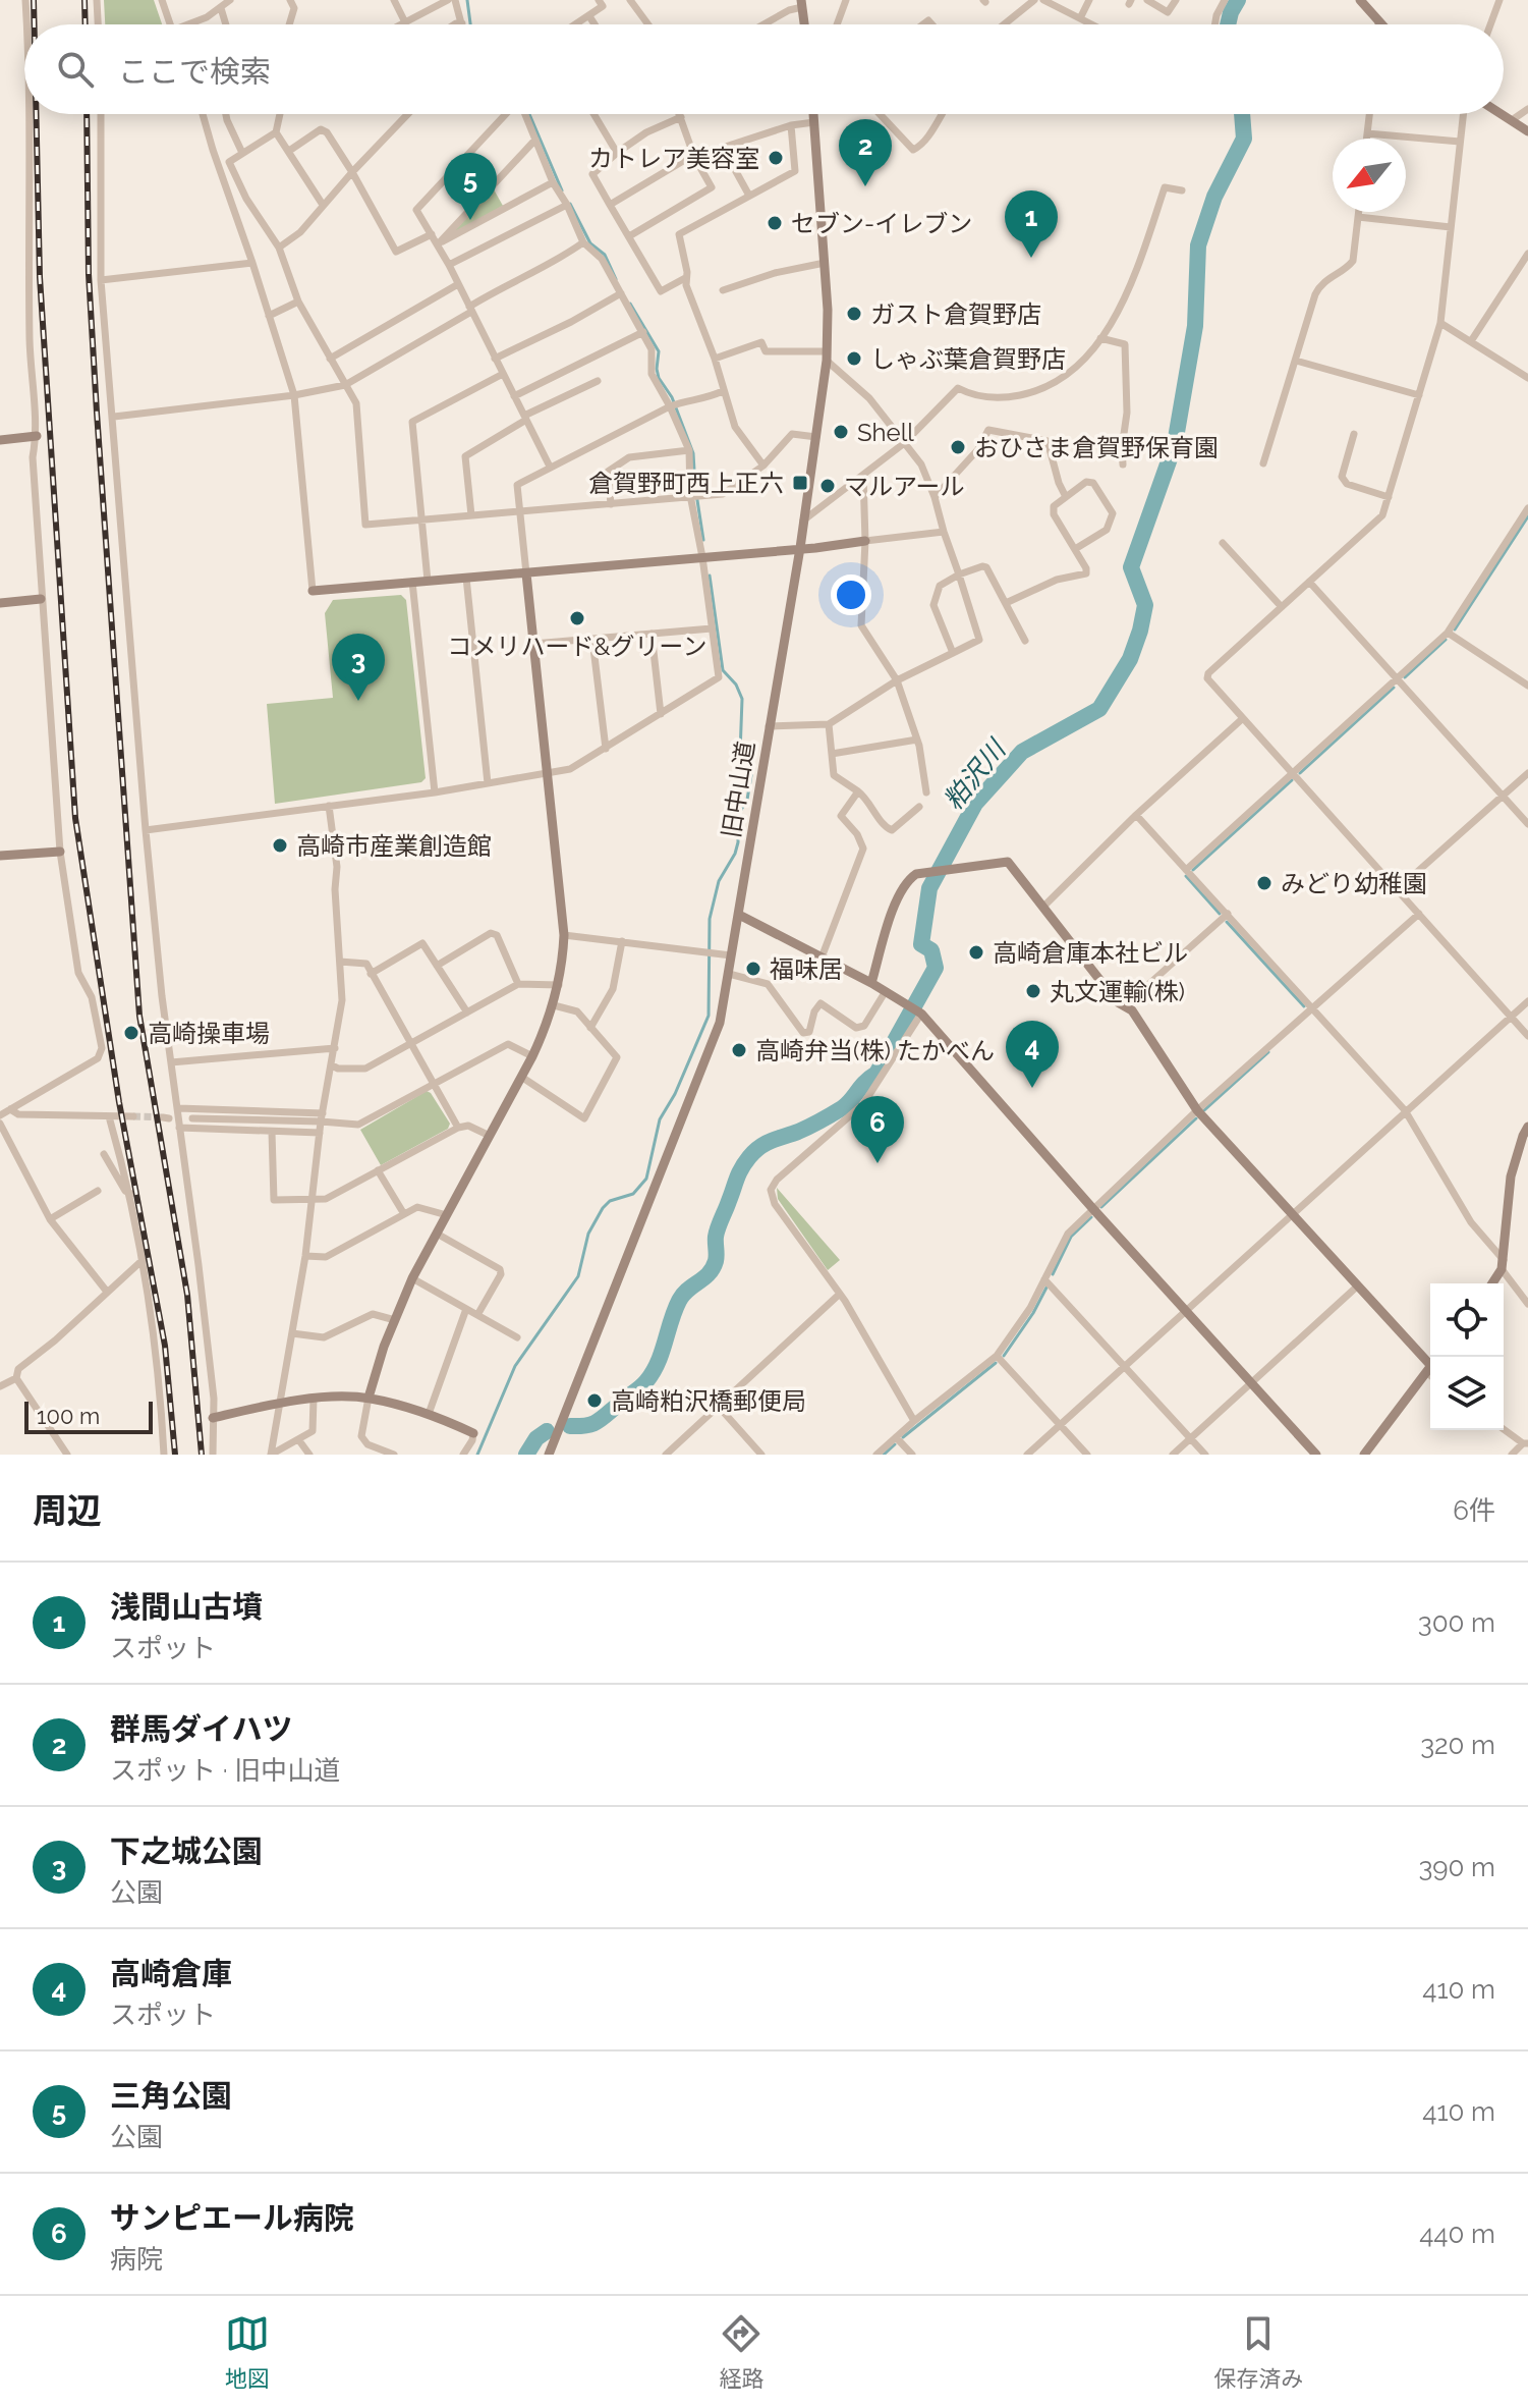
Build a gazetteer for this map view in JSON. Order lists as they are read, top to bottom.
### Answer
{
  "streets": {
    "street": ["旧中山道"]
  },
  "water": ["粕沢川"],
  "places": {
    "other": [
      "カトレア美容室",
      "セブン-イレブン",
      "ガスト倉賀野店",
      "しゃぶ葉倉賀野店",
      "Shell",
      "おひさま倉賀野保育園",
      "マルアール",
      "コメリハード&グリーン",
      "高崎市産業創造館",
      "みどり幼稚園",
      "高崎倉庫本社ビル",
      "福味居",
      "丸文運輸(株)",
      "高崎操車場",
      "高崎弁当(株) たかべん",
      "高崎粕沢橋郵便局"
    ],
    "transit": ["倉賀野町西上正六"]
  },
  "scale_bar": "100 m",
  "north": "bottom left",
  "page": {
    "search": "ここで検索",
    "pins": [
      "2",
      "5",
      "1",
      "3",
      "4",
      "6"
    ],
    "scale": "100 m",
    "heading": ["周辺", "6件"],
    "list": [
      {
        "mark": "1",
        "name": "浅間山古墳",
        "note": "スポット",
        "value": "300 m"
      },
      {
        "mark": "2",
        "name": "群馬ダイハツ",
        "note": "スポット · 旧中山道",
        "value": "320 m"
      },
      {
        "mark": "3",
        "name": "下之城公園",
        "note": "公園",
        "value": "390 m"
      },
      {
        "mark": "4",
        "name": "高崎倉庫",
        "note": "スポット",
        "value": "410 m"
      },
      {
        "mark": "5",
        "name": "三角公園",
        "note": "公園",
        "value": "410 m"
      },
      {
        "mark": "6",
        "name": "サンピエール病院",
        "note": "病院",
        "value": "440 m"
      }
    ],
    "nav": ["地図", "経路", "保存済み"]
  }
}
